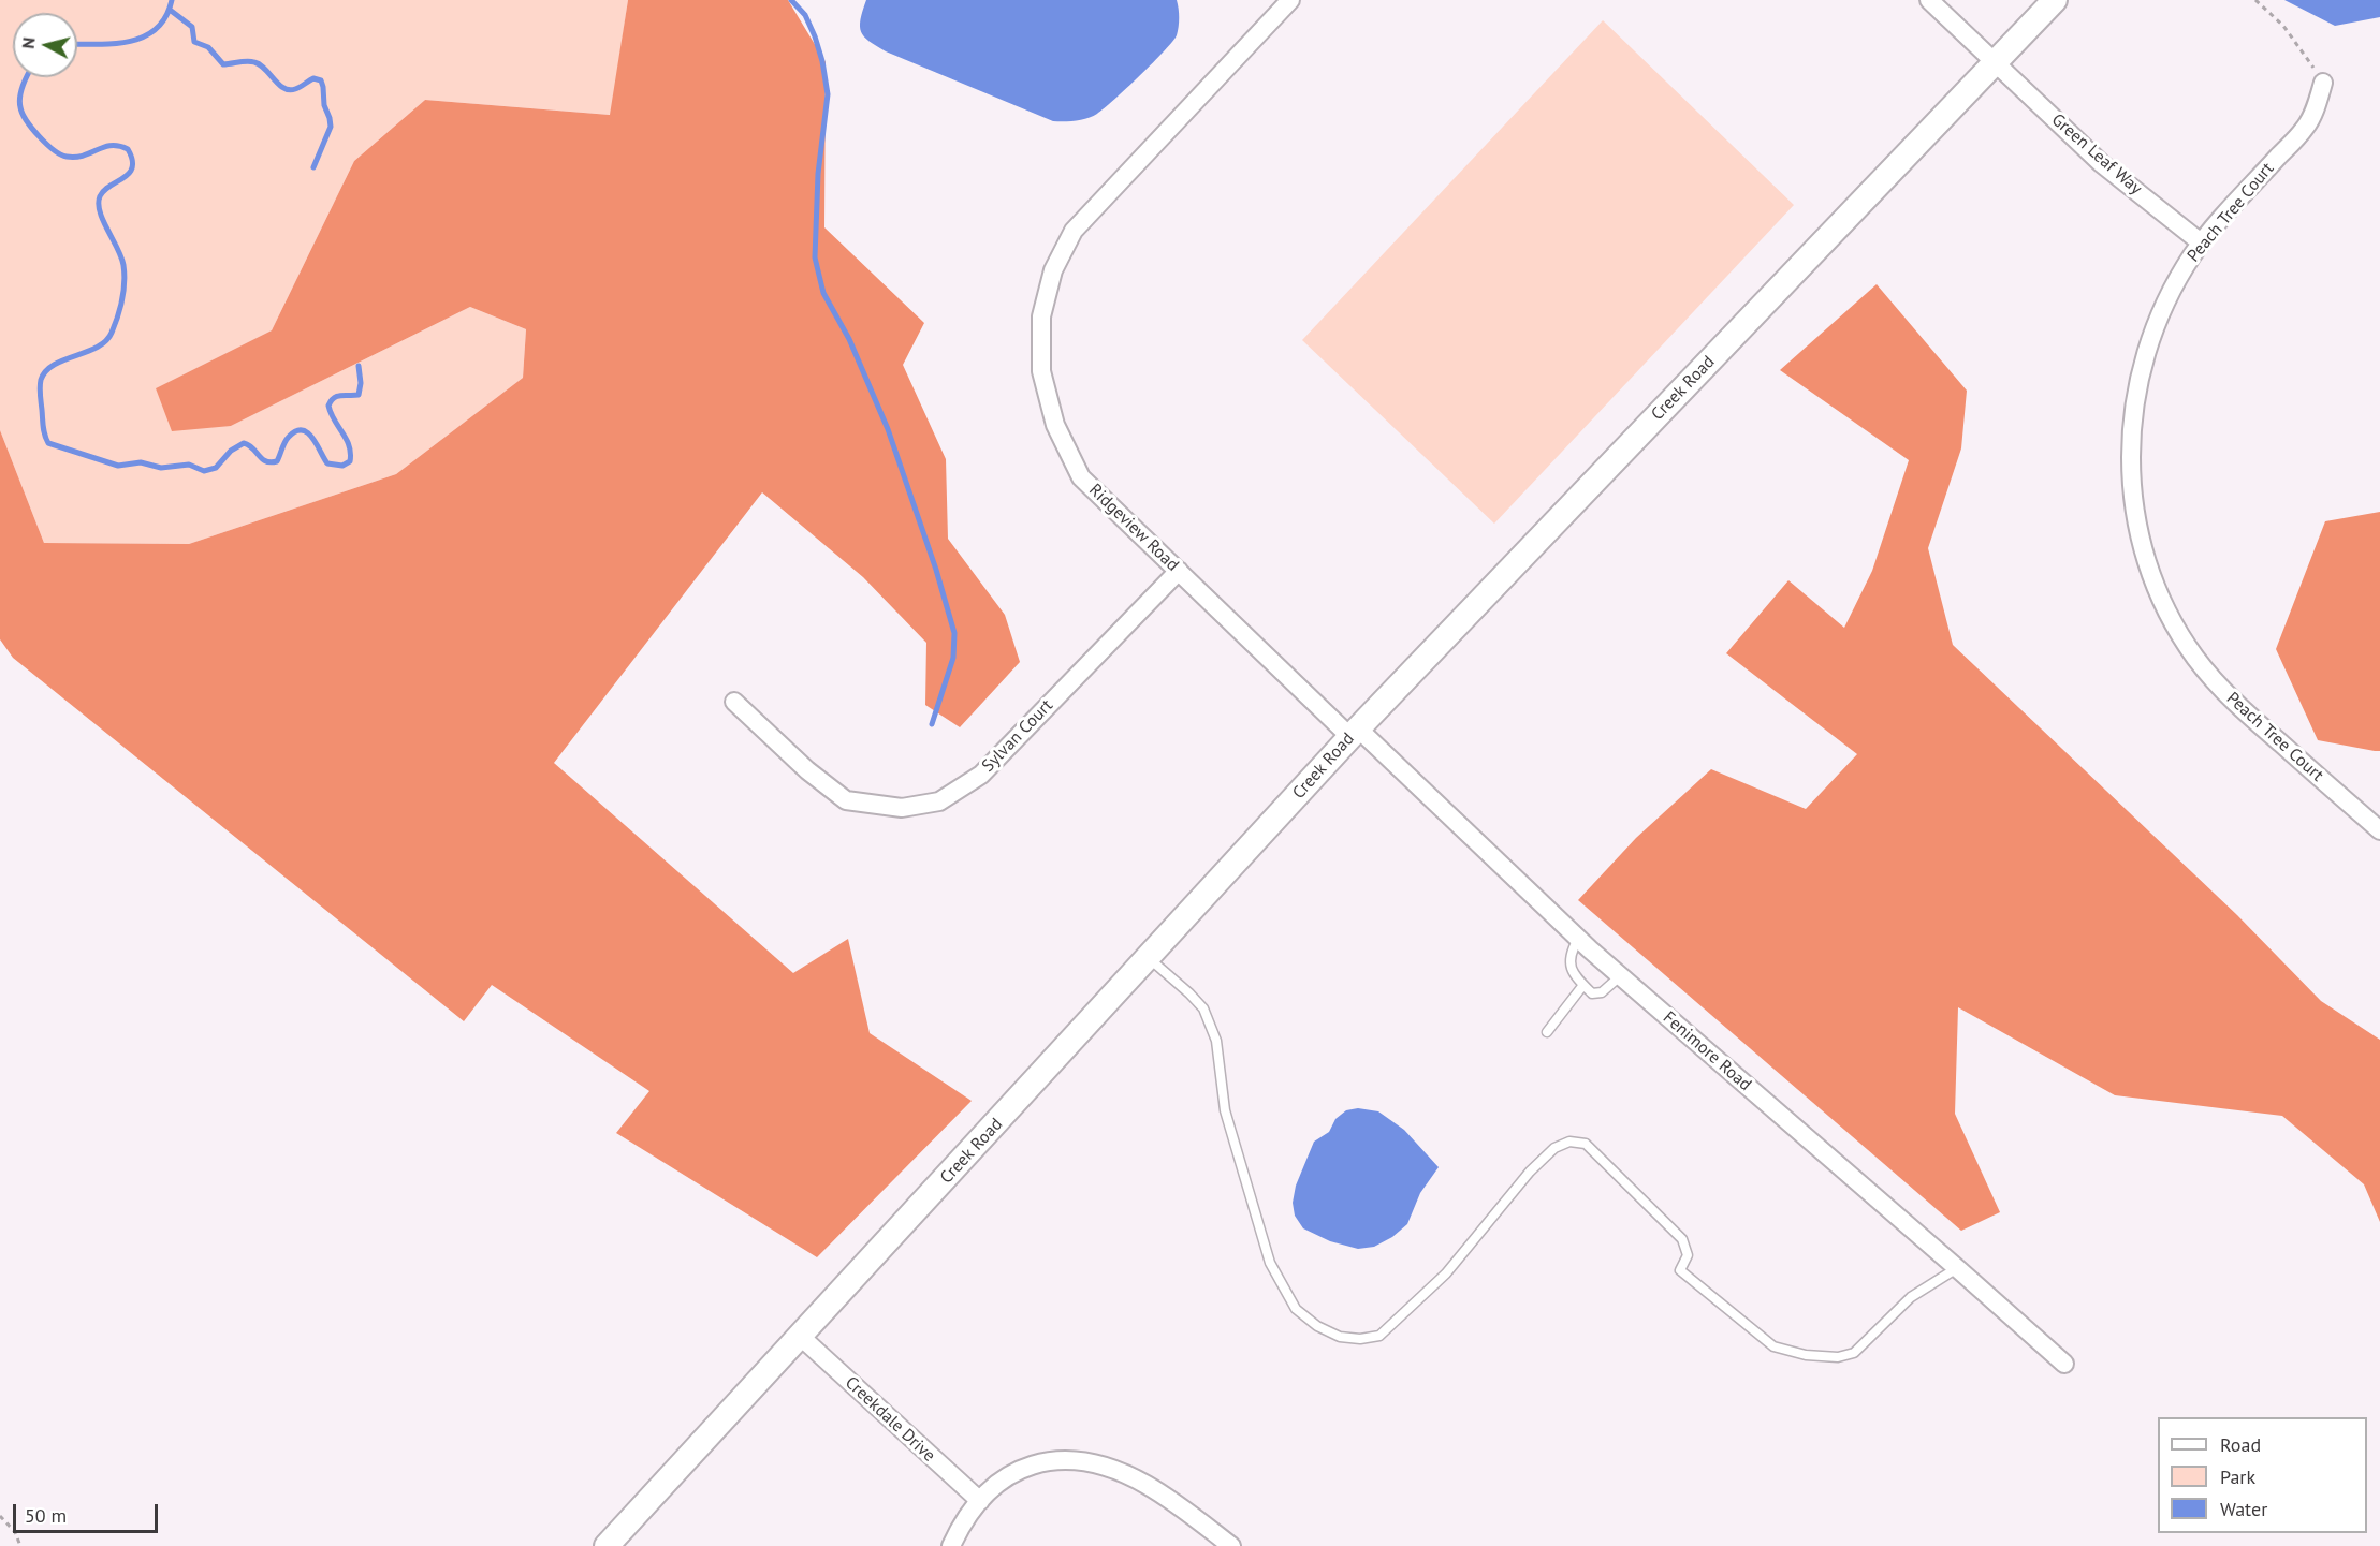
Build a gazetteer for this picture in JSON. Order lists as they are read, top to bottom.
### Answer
{
  "streets": {
    "main road": ["Creek Road"],
    "street": [
      "Green Leaf Way",
      "Peach Tree Court",
      "Ridgeview Road",
      "Sylvan Court",
      "Fenimore Road",
      "Creekdale Drive"
    ]
  },
  "crossings": [
    ["Green Leaf Way", "Peach Tree Court"],
    ["Green Leaf Way", "Creek Road"],
    ["Creek Road", "Ridgeview Road"],
    ["Creek Road", "Fenimore Road"],
    ["Creek Road", "Creekdale Drive"],
    ["Ridgeview Road", "Sylvan Court"],
    ["Ridgeview Road", "Fenimore Road"]
  ],
  "legend": ["Road", "Park", "Water"],
  "scale_bar": "50 m",
  "north": "left"
}
